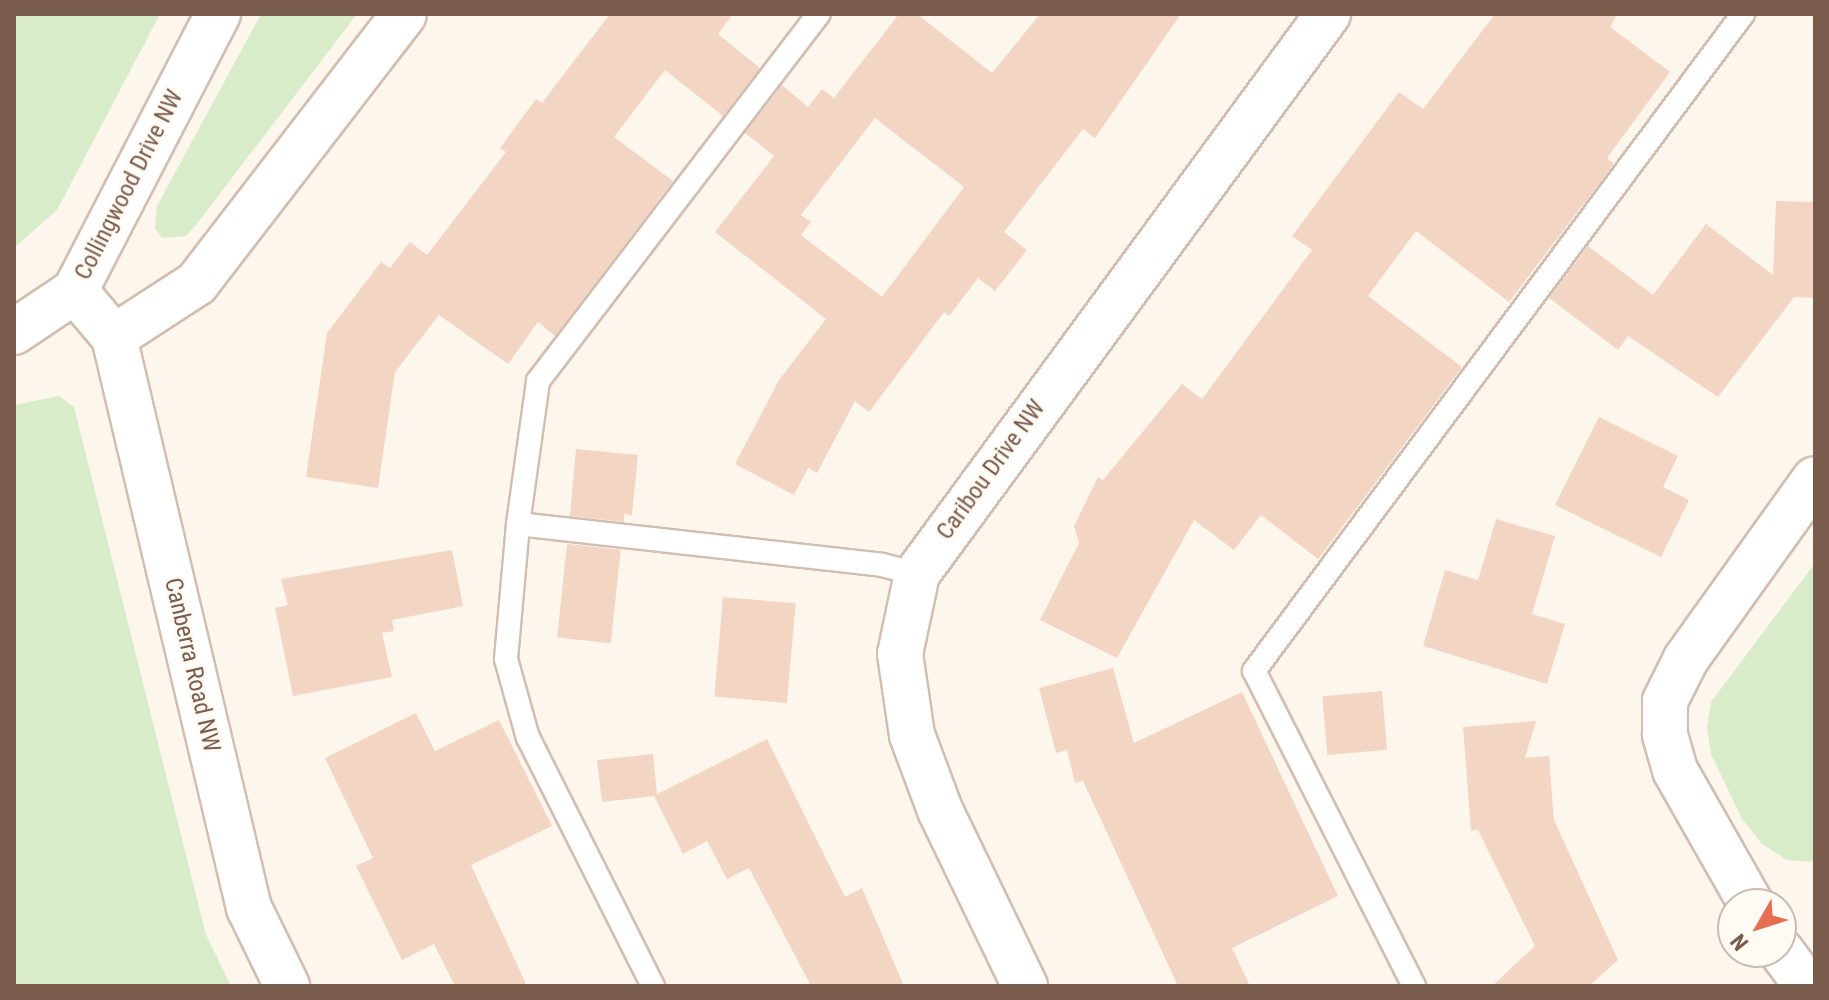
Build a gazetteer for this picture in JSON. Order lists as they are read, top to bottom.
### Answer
{
  "streets": {
    "street": ["Collingwood Drive NW", "Caribou Drive NW", "Canberra Road NW"]
  },
  "crossings": [
    ["Collingwood Drive NW", "Canberra Road NW"]
  ],
  "north": "bottom left"
}
